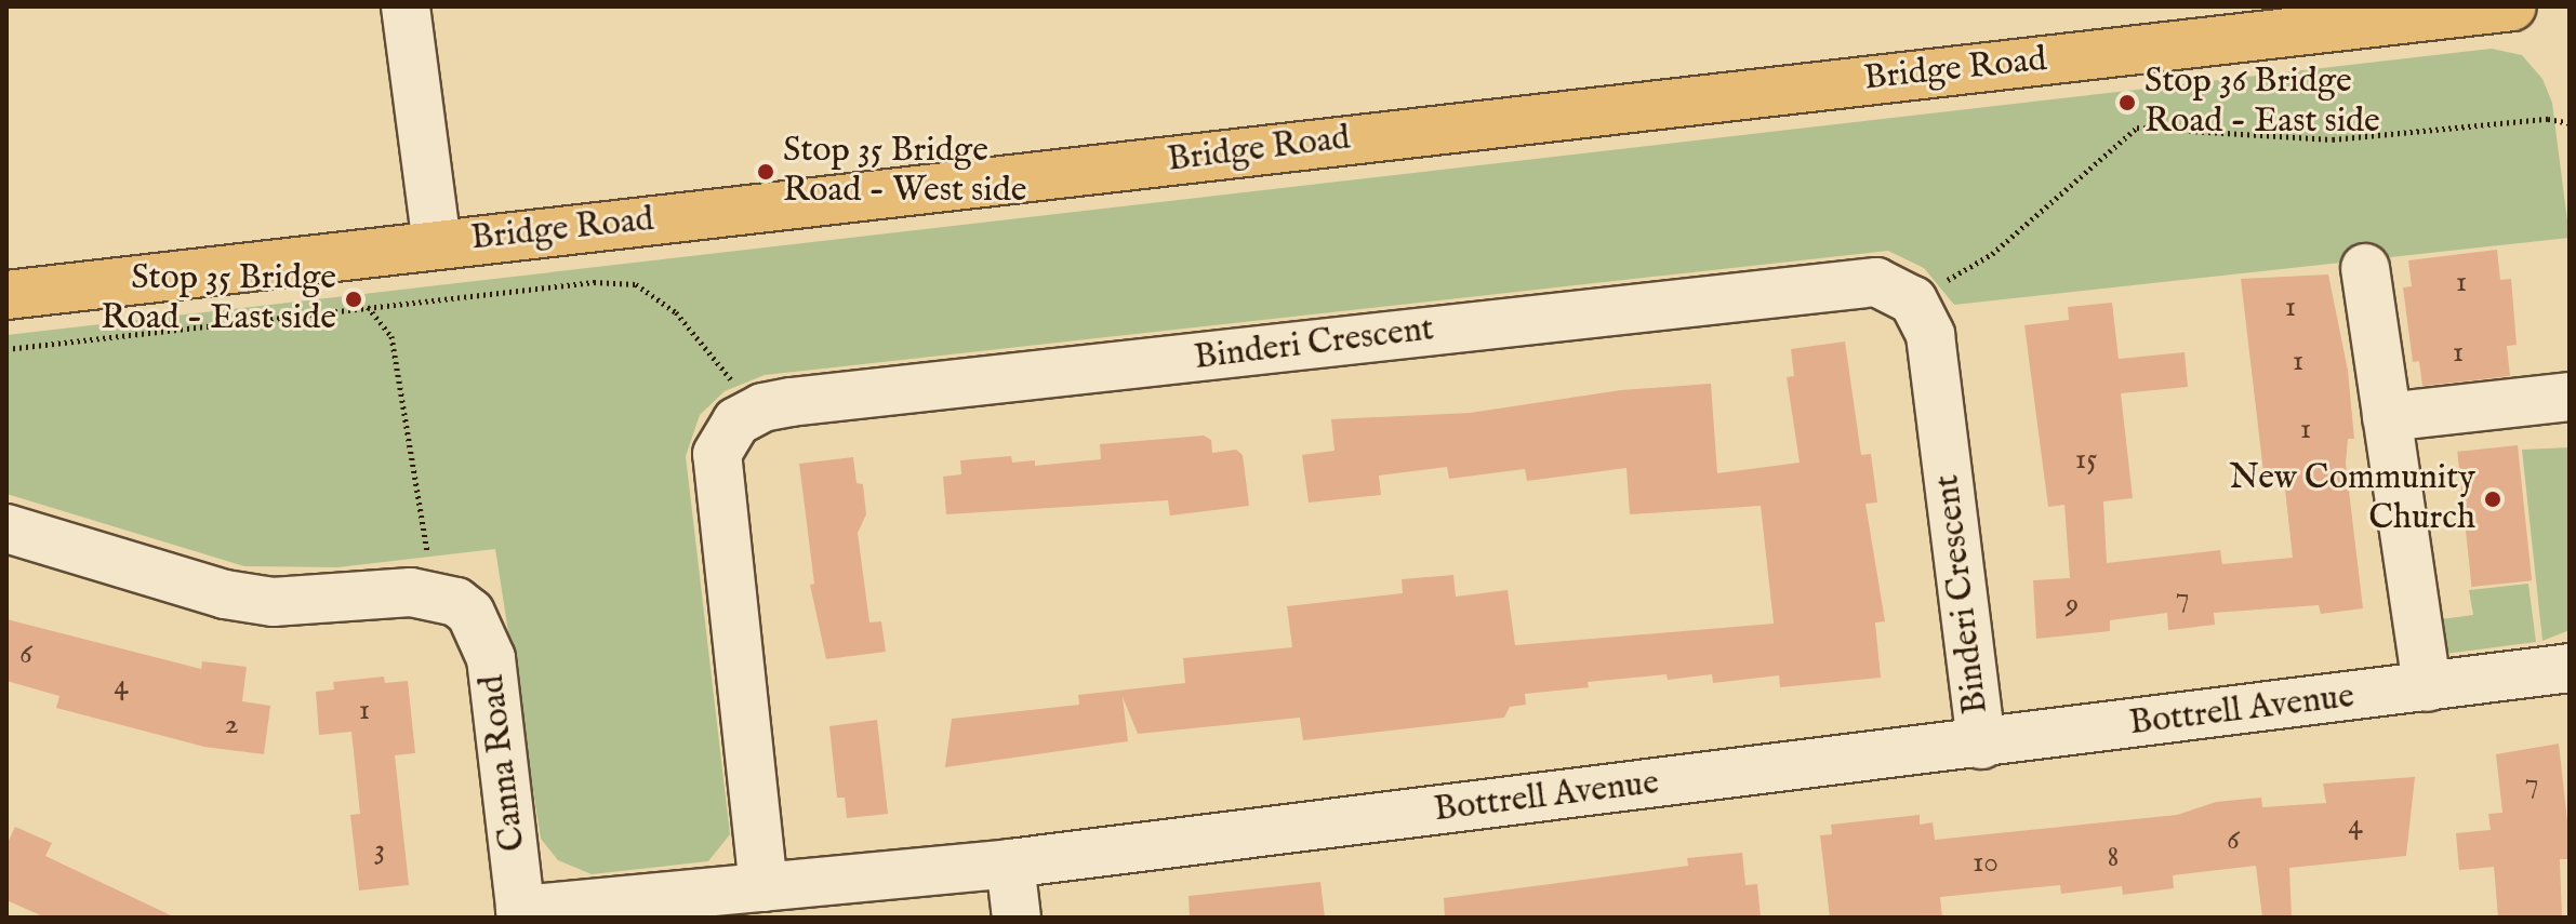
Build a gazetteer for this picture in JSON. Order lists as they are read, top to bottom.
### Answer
{
  "streets": {
    "main road": ["Bridge Road"],
    "street": ["Binderi Crescent", "Bottrell Avenue", "Canna Road"]
  },
  "crossings": [
    ["Binderi Crescent", "Bottrell Avenue"],
    ["Bottrell Avenue", "Canna Road"]
  ],
  "places": [
    "Stop 36 Bridge Road - East side",
    "Stop 35 Bridge Road - West side",
    "Stop 35 Bridge Road - East side",
    "New Community Church"
  ],
  "house_numbers": [
    "1",
    "1",
    "1",
    "1",
    "1",
    "15",
    "7",
    "9",
    "6",
    "4",
    "1",
    "2",
    "7",
    "4",
    "6",
    "3",
    "8",
    "10"
  ]
}
